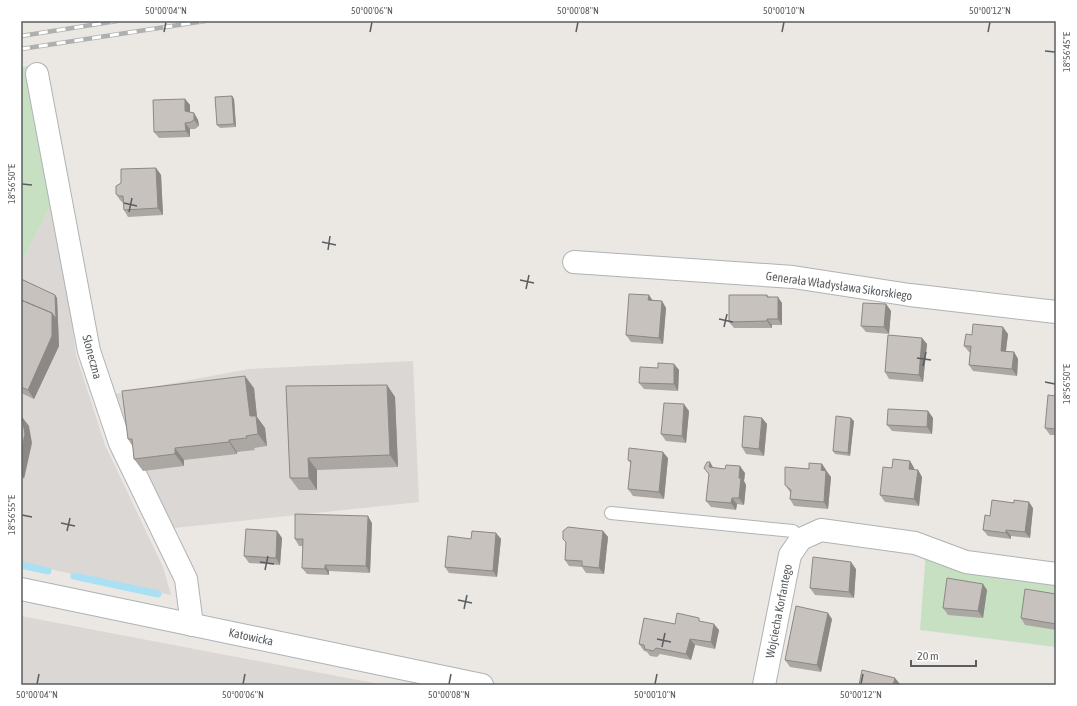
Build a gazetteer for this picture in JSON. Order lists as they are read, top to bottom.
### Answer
{
  "streets": {
    "street": [
      "Generała Władysława Sikorskiego",
      "Słoneczna",
      "Wojciecha Korfantego",
      "Katowicka"
    ]
  },
  "crossings": [
    ["Słoneczna", "Katowicka"]
  ],
  "scale_bar": "20 m",
  "coordinates": [
    "50°00'04\"N",
    "50°00'06\"N",
    "50°00'08\"N",
    "50°00'10\"N",
    "50°00'12\"N",
    "18°56'45\"E",
    "18°56'50\"E",
    "18°56'55\"E"
  ]
}
